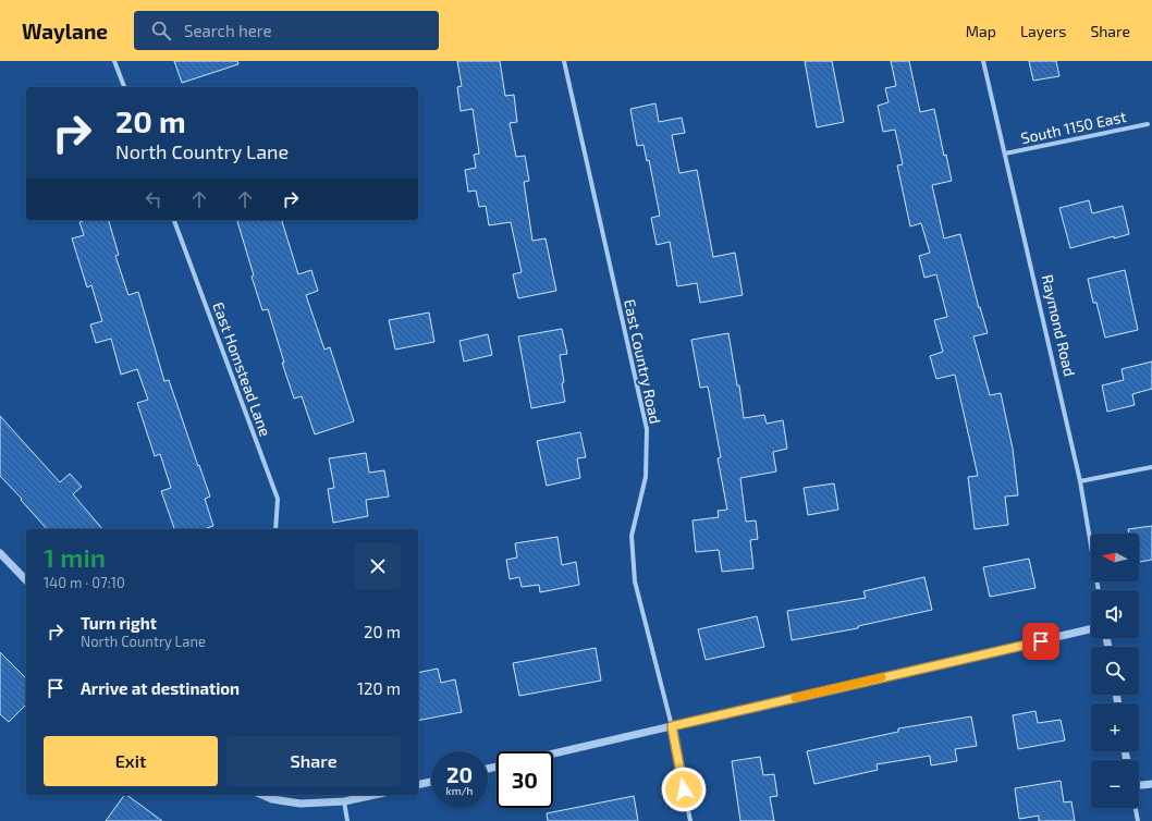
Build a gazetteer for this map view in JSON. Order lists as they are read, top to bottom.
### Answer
{
  "streets": {
    "street": [
      "South 1150 East",
      "Raymond Road",
      "East Country Road",
      "East Homstead Lane"
    ]
  },
  "crossings": [
    ["South 1150 East", "Raymond Road"]
  ],
  "north": "left",
  "page": {
    "header": "Waylane",
    "search": "Search here",
    "nav": ["Map", "Layers", "Share"],
    "turn": ["20 m", "North Country Lane"],
    "heading": ["1 min", "140 m · 07:10"],
    "map_buttons": ["+", "−"],
    "list": [
      {
        "name": "Turn right",
        "note": "North Country Lane",
        "value": "20 m"
      },
      {
        "name": "Arrive at destination",
        "value": "120 m"
      }
    ],
    "buttons": ["Exit", "Share"],
    "speed": "20 km/h",
    "limit": "30"
  }
}
